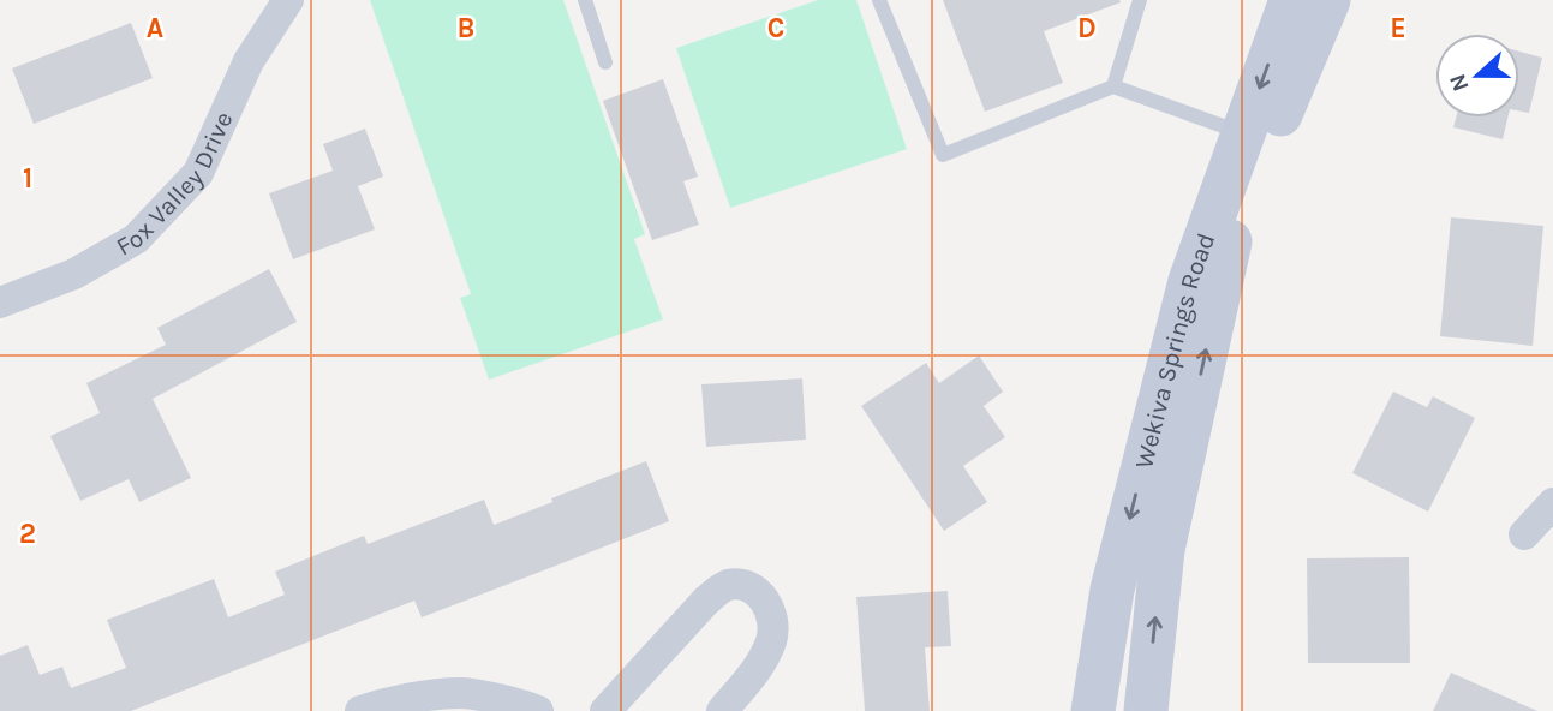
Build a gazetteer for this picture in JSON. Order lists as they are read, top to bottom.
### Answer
{
  "streets": {
    "main road": ["Wekiva Springs Road"],
    "street": ["Fox Valley Drive"]
  },
  "north": "left",
  "grid": {
    "columns": [
      "A",
      "B",
      "C",
      "D",
      "E"
    ],
    "rows": ["1", "2"]
  }
}
